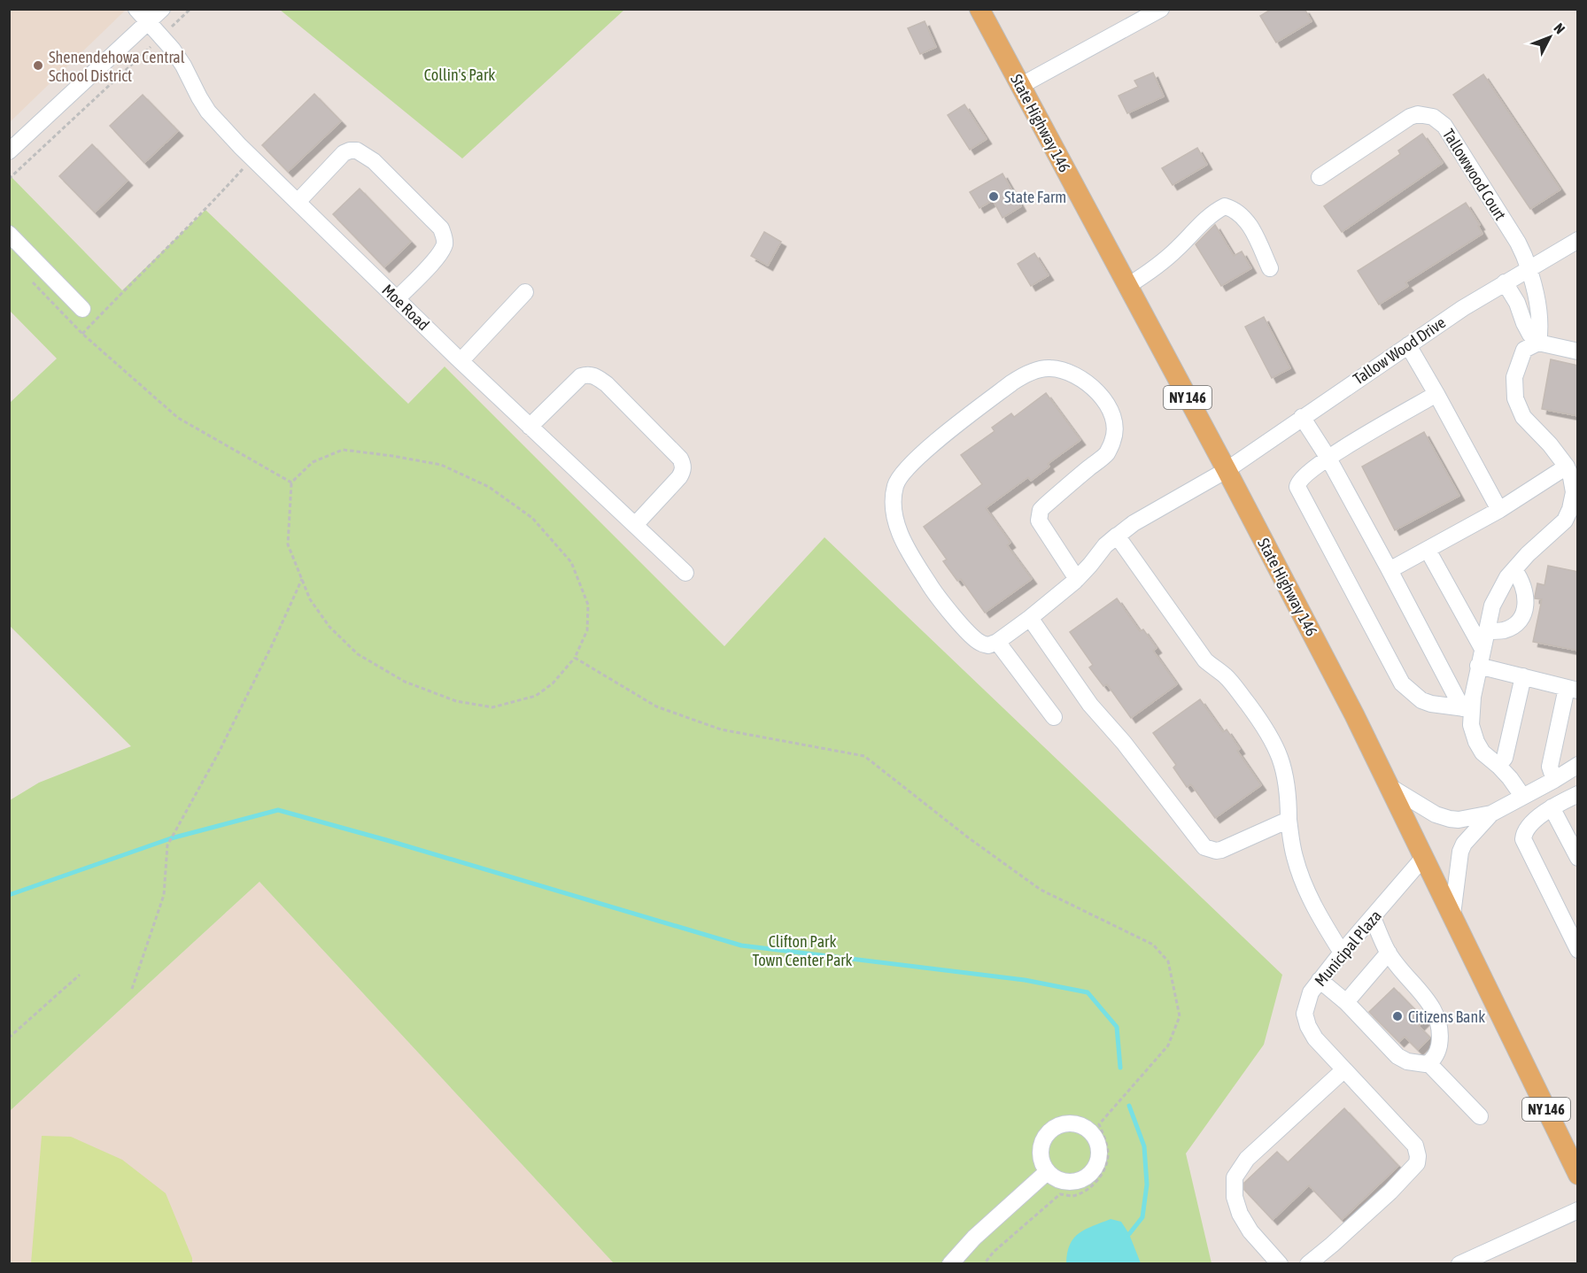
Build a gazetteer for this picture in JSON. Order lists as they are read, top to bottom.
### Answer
{
  "streets": {
    "main road": ["State Highway 146", "NY 146"],
    "street": [
      "Tallowwood Court",
      "Moe Road",
      "Tallow Wood Drive",
      "Municipal Plaza"
    ]
  },
  "crossings": [
    ["State Highway 146", "Tallow Wood Drive"],
    ["State Highway 146", "Municipal Plaza"],
    ["Tallowwood Court", "Tallow Wood Drive"]
  ],
  "parks": ["Collin's Park", "Clifton Park Town Center Park"],
  "places": ["Shenendehowa Central School District", "State Farm", "Citizens Bank"],
  "north": "top right"
}
